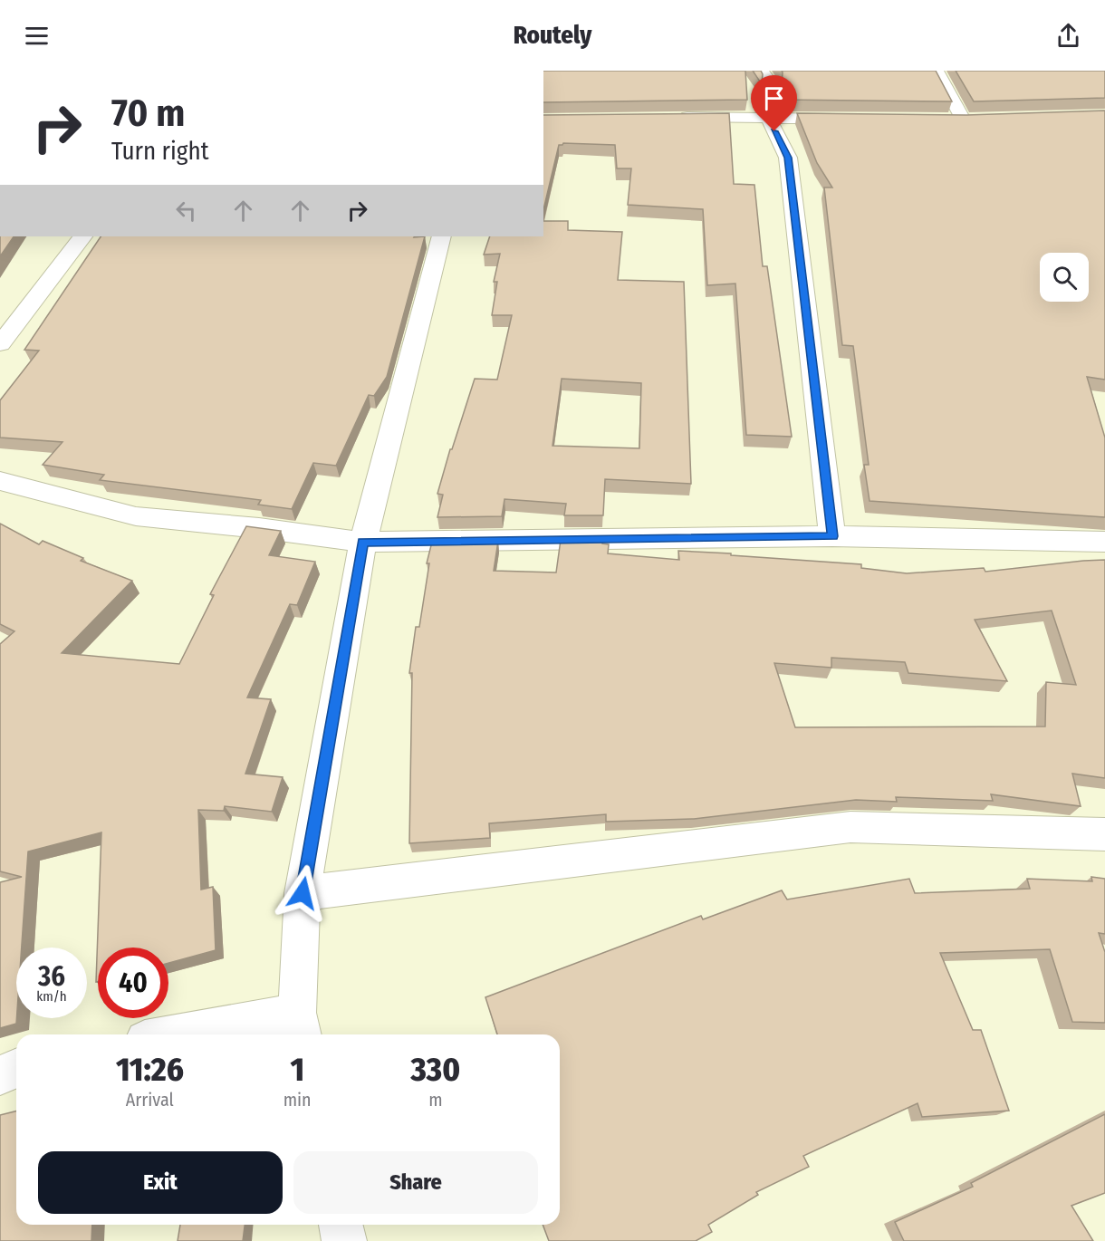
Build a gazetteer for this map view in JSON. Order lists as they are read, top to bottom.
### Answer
{
  "page": {
    "header": "Routely",
    "turn": ["70 m", "Turn right"],
    "speed": "36 km/h",
    "limit": "40",
    "eta": [
      "11:26",
      "Arrival",
      "1",
      "min",
      "330",
      "m"
    ],
    "buttons": ["Exit", "Share"]
  }
}
